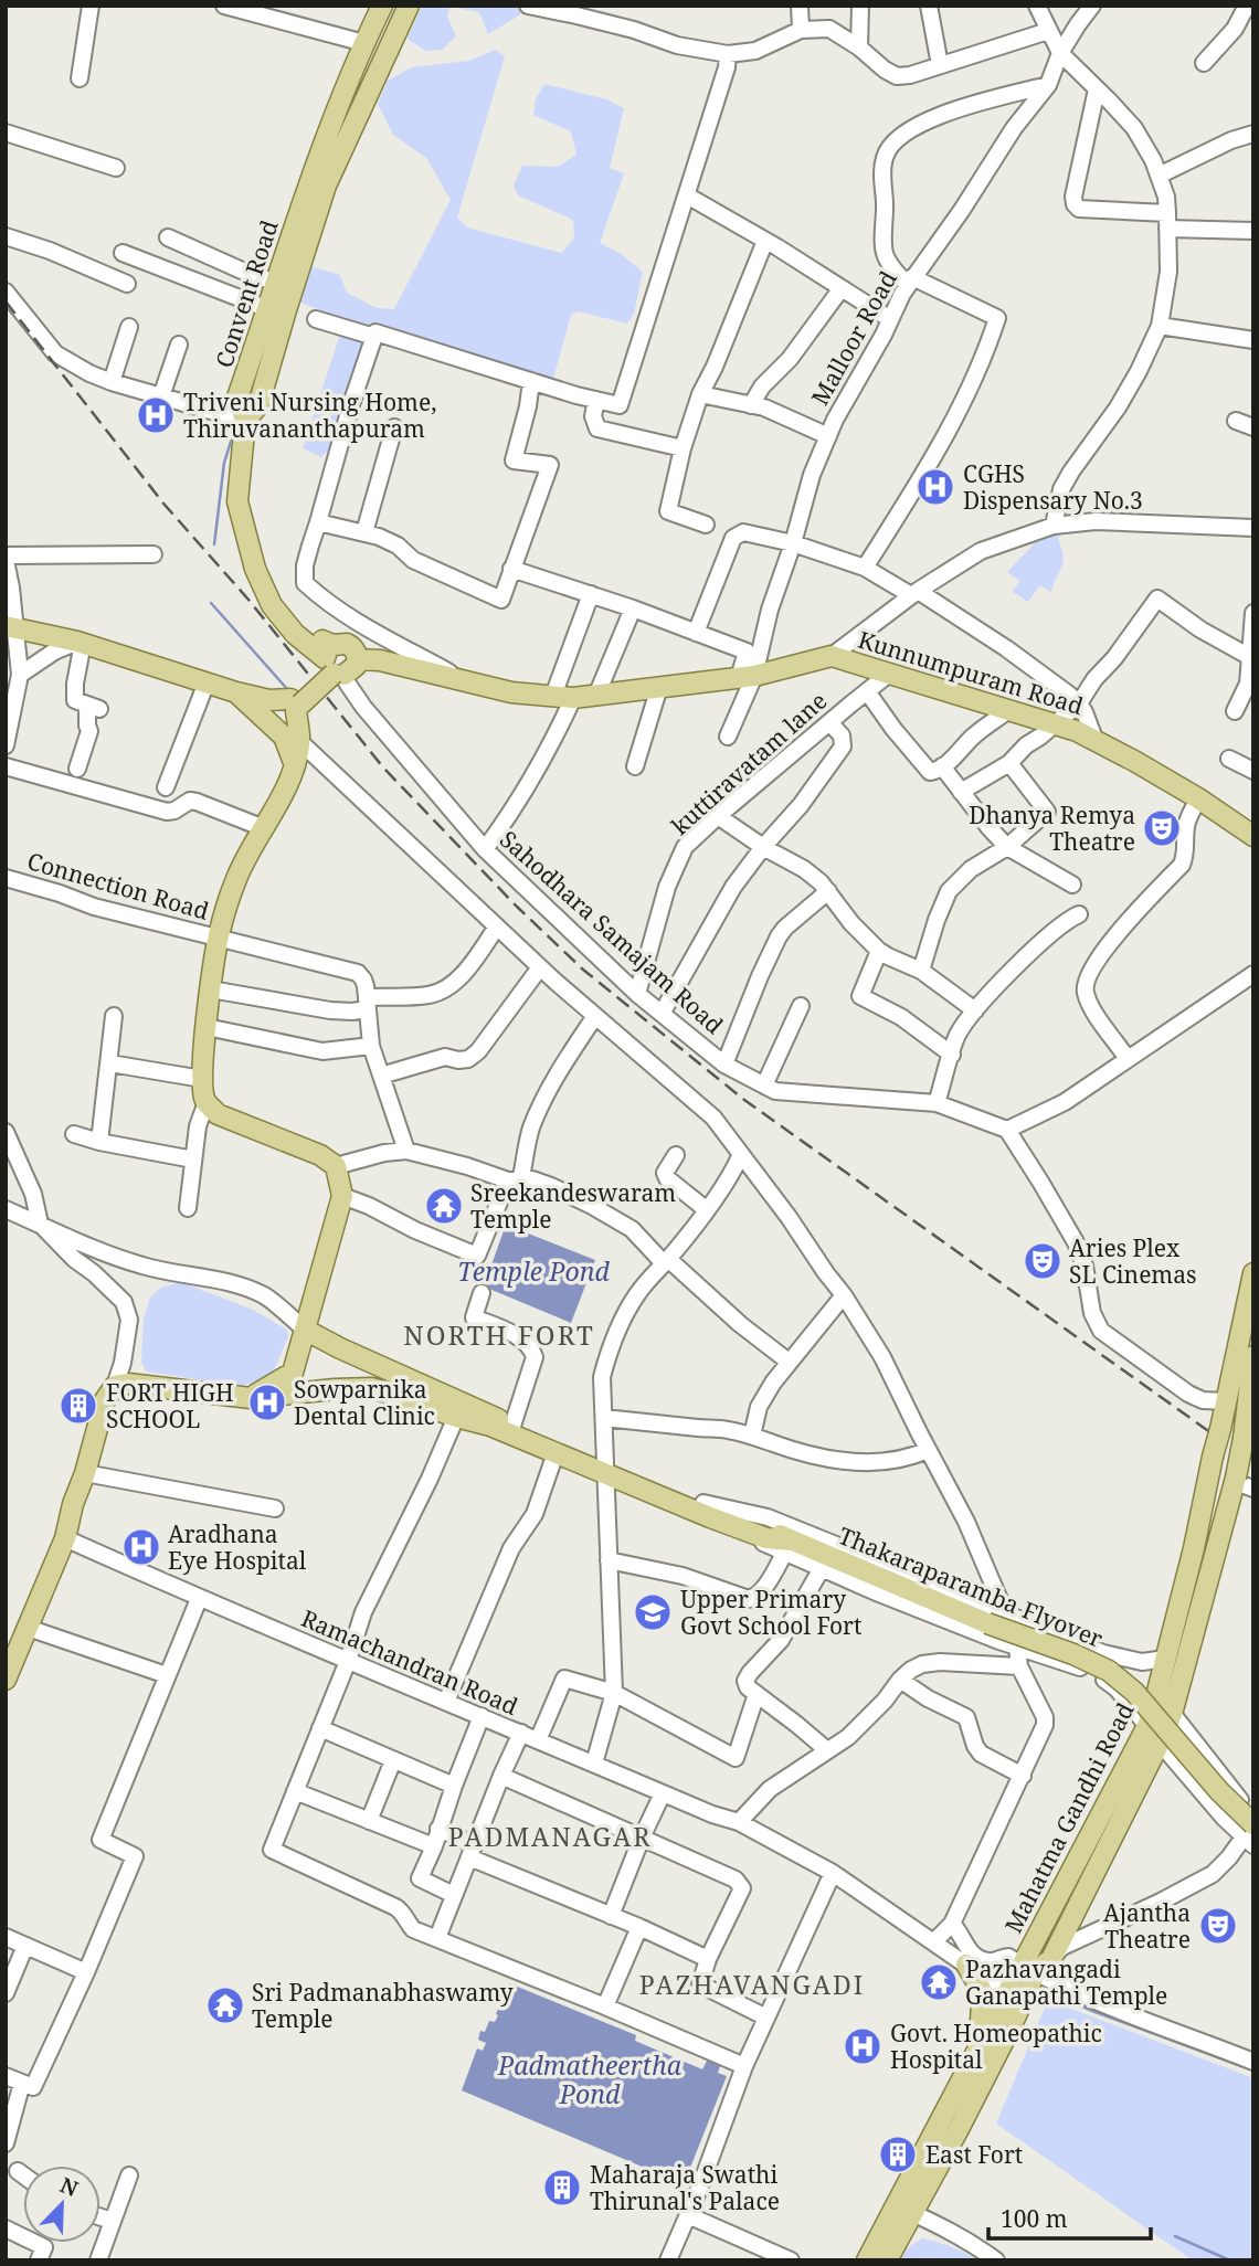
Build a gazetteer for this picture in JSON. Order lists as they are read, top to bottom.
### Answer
{
  "streets": {
    "main road": [
      "Convent Road",
      "Kunnumpuram Road",
      "Thakaraparamba Flyover",
      "Mahatma Gandhi Road"
    ],
    "street": [
      "Malloor Road",
      "kuttiravatam lane",
      "Connection Road",
      "Sahodhara Samajam Road",
      "Ramachandran Road"
    ]
  },
  "crossings": [
    ["Convent Road", "Sahodhara Samajam Road"],
    ["Kunnumpuram Road", "kuttiravatam lane"],
    ["kuttiravatam lane", "Sahodhara Samajam Road"],
    ["Ramachandran Road", "Mahatma Gandhi Road"]
  ],
  "districts": ["NORTH FORT", "PADMANAGAR", "PAZHAVANGADI"],
  "water": ["Temple Pond", "Padmatheertha Pond"],
  "places": {
    "hospital": [
      "Triveni Nursing Home, Thiruvananthapuram",
      "CGHS Dispensary No.3",
      "Sowparnika Dental Clinic",
      "Aradhana Eye Hospital",
      "Govt. Homeopathic Hospital"
    ],
    "theatre": ["Dhanya Remya Theatre", "Aries Plex SL Cinemas", "Ajantha Theatre"],
    "temple": ["Sreekandeswaram Temple", "Pazhavangadi Ganapathi Temple", "Sri Padmanabhaswamy Temple"],
    "building": ["FORT HIGH SCHOOL", "East Fort", "Maharaja Swathi Thirunal's Palace"],
    "school or university": ["Upper Primary Govt School Fort"]
  },
  "scale_bar": "100 m",
  "north": "top right"
}
